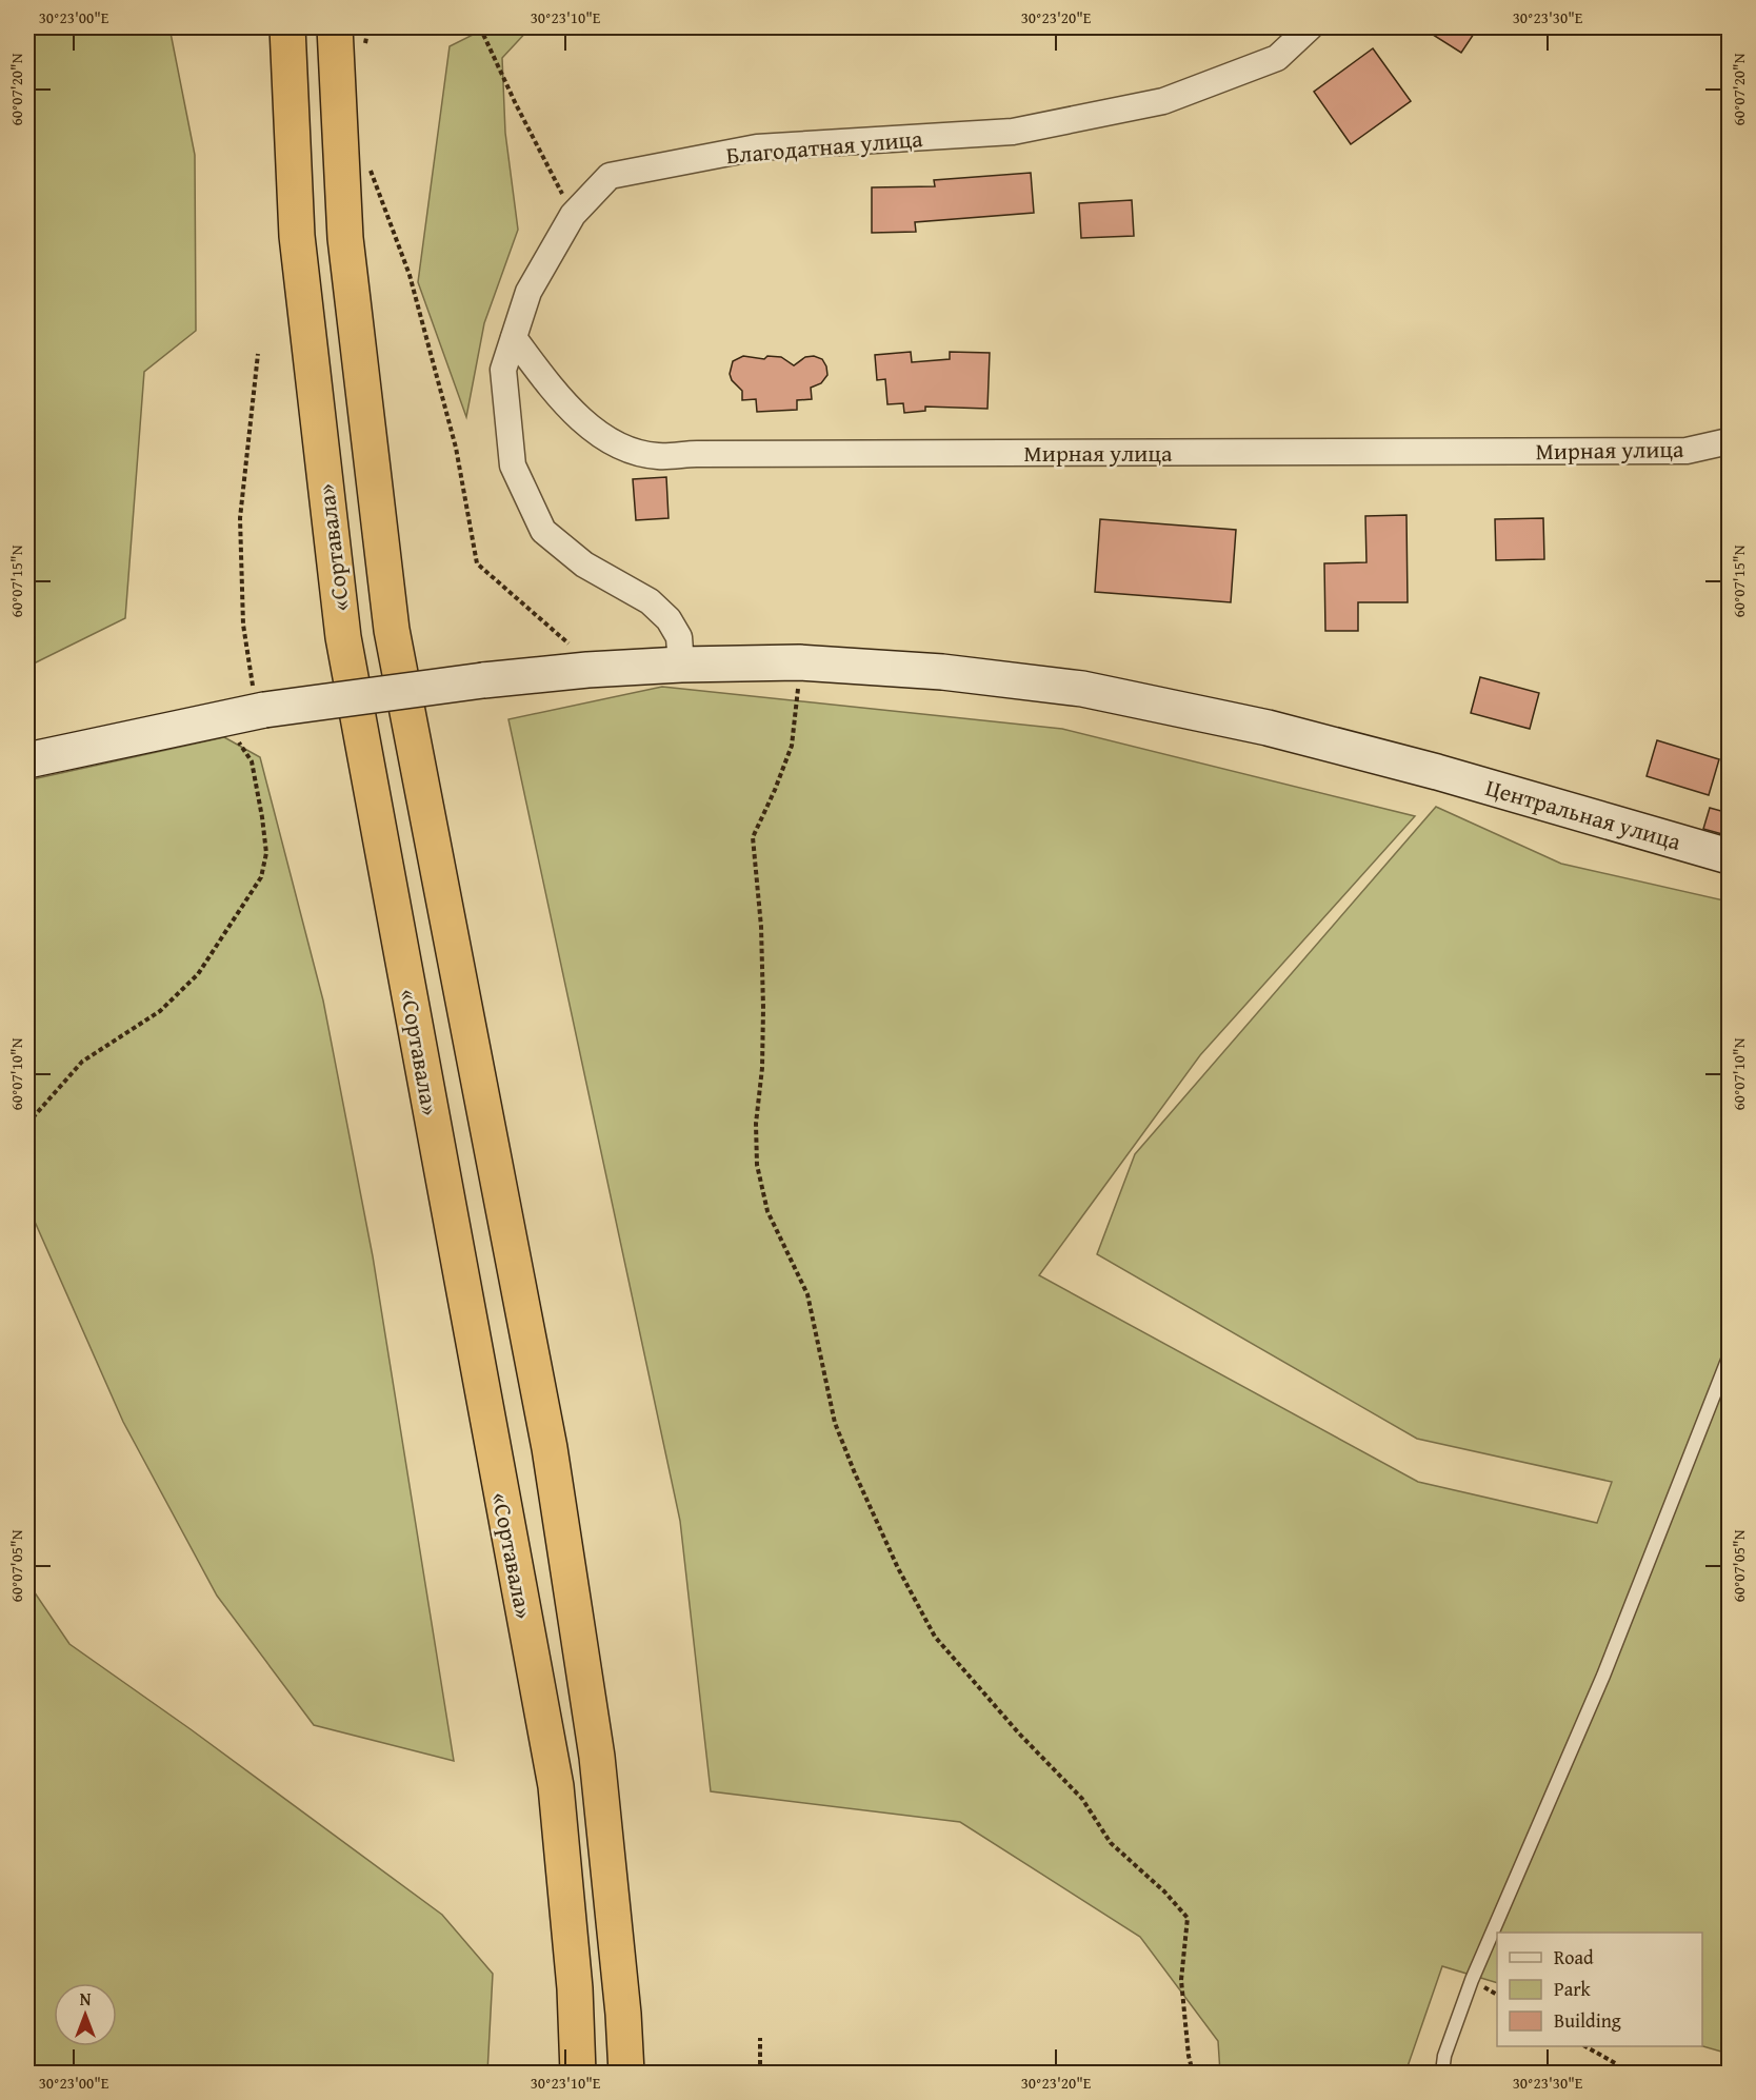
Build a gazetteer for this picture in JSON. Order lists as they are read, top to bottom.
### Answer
{
  "streets": {
    "highway": ["«Сортавала»"],
    "street": ["Благодатная улица", "Мирная улица", "Центральная улица"]
  },
  "crossings": [
    ["Благодатная улица", "Мирная улица"],
    ["Благодатная улица", "Центральная улица"]
  ],
  "legend": ["Road", "Park", "Building"],
  "north": "top",
  "coordinates": [
    "30°23'00\"E",
    "30°23'10\"E",
    "30°23'20\"E",
    "30°23'30\"E",
    "60°07'20\"N",
    "60°07'15\"N",
    "60°07'10\"N",
    "60°07'05\"N"
  ]
}
